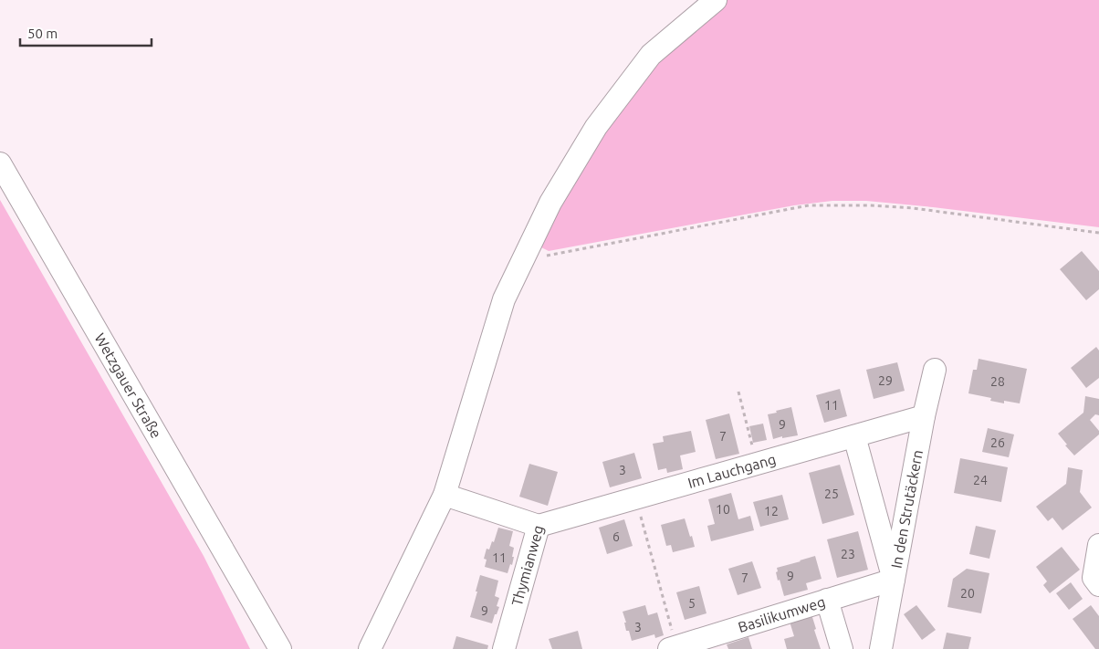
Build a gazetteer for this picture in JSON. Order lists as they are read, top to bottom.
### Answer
{
  "streets": {
    "street": [
      "Wetzgauer Straße",
      "Im Lauchgang",
      "In den Strutäckern",
      "Thymianweg",
      "Basilikumweg"
    ]
  },
  "crossings": [
    ["Im Lauchgang", "In den Strutäckern"],
    ["Im Lauchgang", "Thymianweg"],
    ["In den Strutäckern", "Basilikumweg"]
  ],
  "house_numbers": [
    "29",
    "28",
    "11",
    "9",
    "7",
    "26",
    "3",
    "24",
    "25",
    "10",
    "12",
    "6",
    "23",
    "11",
    "9",
    "7",
    "20",
    "5",
    "9",
    "3"
  ],
  "scale_bar": "50 m"
}
